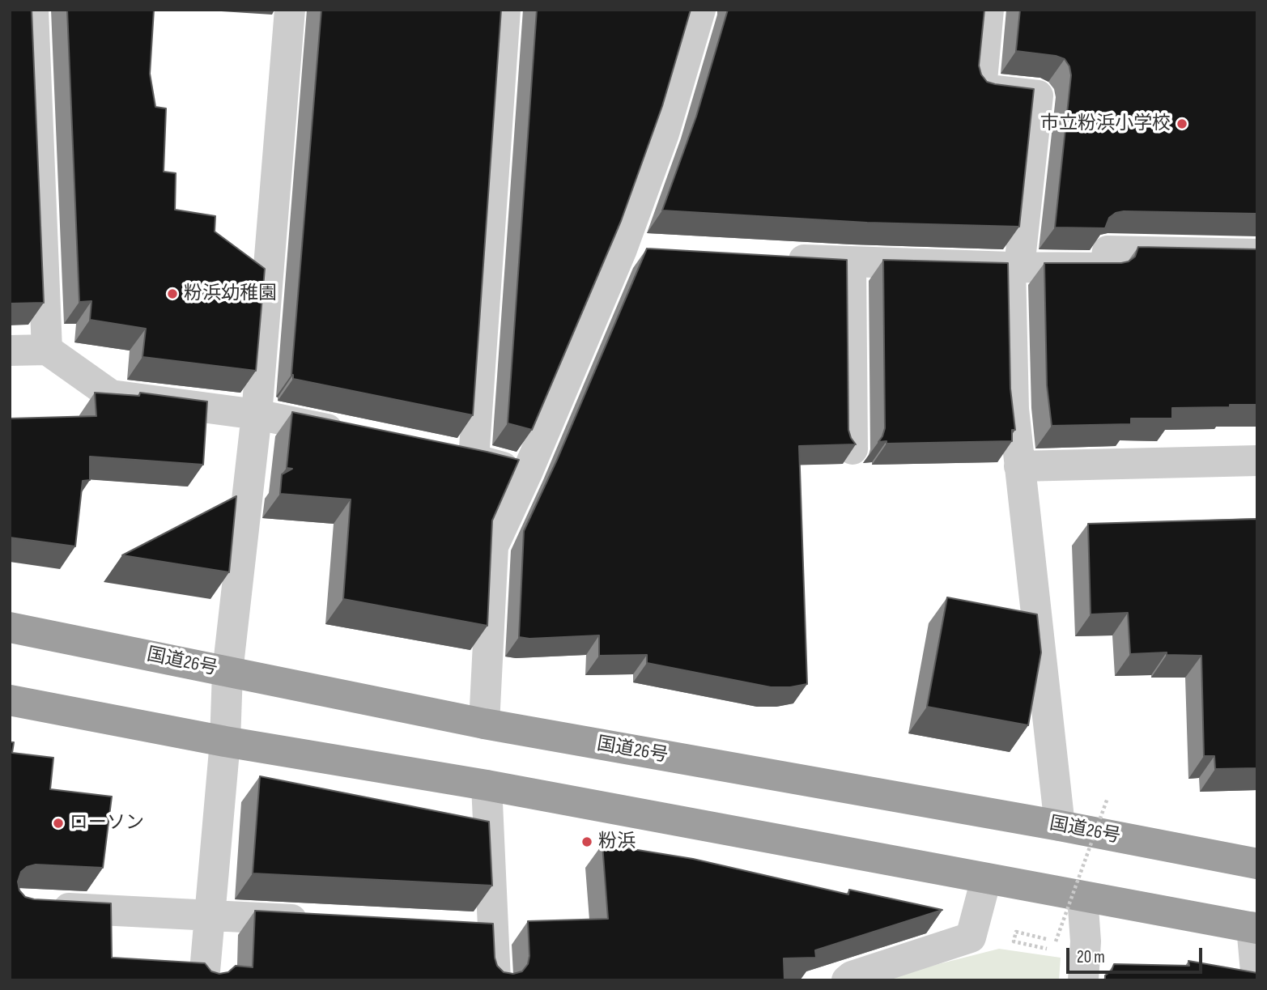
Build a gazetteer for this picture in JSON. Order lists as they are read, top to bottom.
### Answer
{
  "streets": {
    "highway": ["国道26号"]
  },
  "places": [
    "市立粉浜小学校",
    "粉浜幼稚園",
    "ローソン",
    "粉浜"
  ],
  "scale_bar": "20 m"
}
